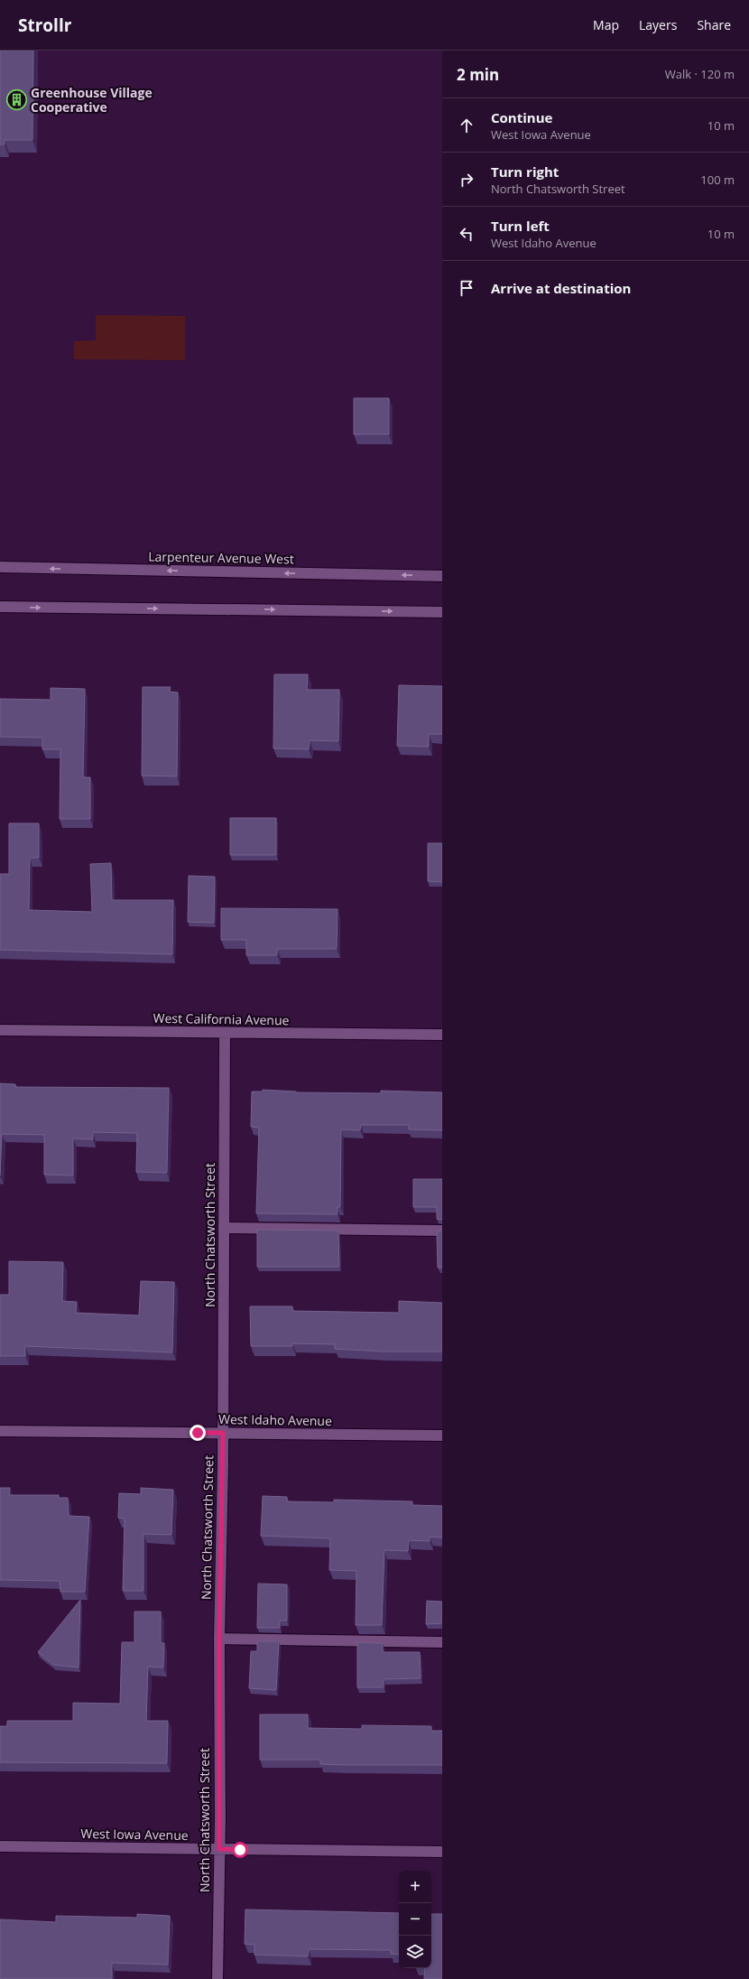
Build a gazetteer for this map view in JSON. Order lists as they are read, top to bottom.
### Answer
{
  "streets": {
    "street": [
      "Larpenteur Avenue West",
      "West California Avenue",
      "North Chatsworth Street",
      "West Idaho Avenue",
      "West Iowa Avenue"
    ]
  },
  "crossings": [
    ["West California Avenue", "North Chatsworth Street"],
    ["North Chatsworth Street", "West Idaho Avenue"],
    ["North Chatsworth Street", "West Iowa Avenue"]
  ],
  "places": {
    "building": ["Greenhouse Village Cooperative"]
  },
  "page": {
    "header": "Strollr",
    "nav": ["Map", "Layers", "Share"],
    "heading": ["2 min", "Walk · 120 m"],
    "list": [
      ["Continue", "West Iowa Avenue", "10 m"],
      ["Turn right", "North Chatsworth Street", "100 m"],
      ["Turn left", "West Idaho Avenue", "10 m"],
      "Arrive at destination"
    ],
    "map_buttons": ["+", "−"]
  }
}
